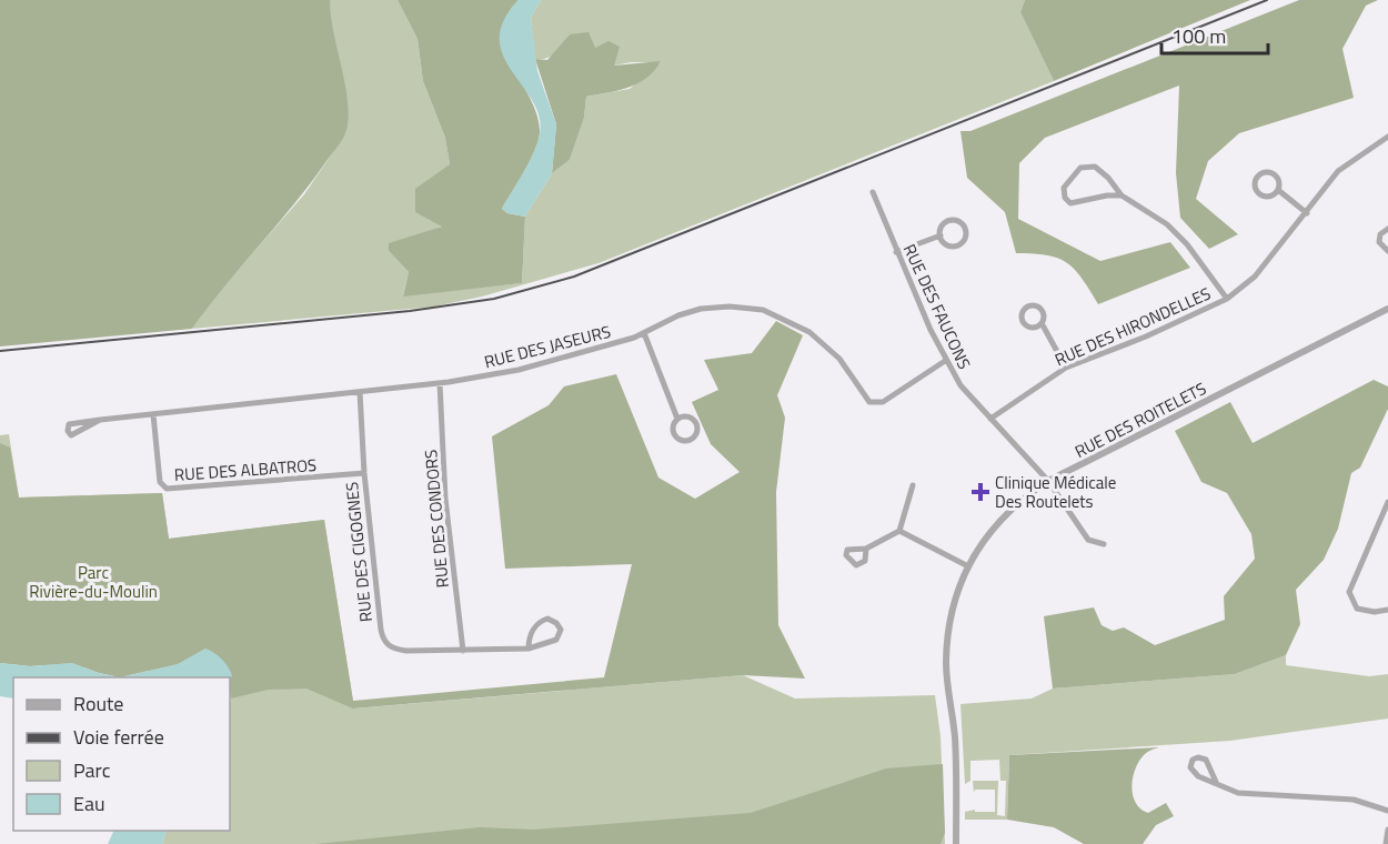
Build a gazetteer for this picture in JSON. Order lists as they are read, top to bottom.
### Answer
{
  "streets": {
    "street": [
      "RUE DES FAUCONS",
      "RUE DES HIRONDELLES",
      "RUE DES JASEURS",
      "RUE DES ROITELETS",
      "RUE DES ALBATROS",
      "RUE DES CONDORS",
      "RUE DES CIGOGNES"
    ]
  },
  "crossings": [
    ["RUE DES FAUCONS", "RUE DES HIRONDELLES"],
    ["RUE DES FAUCONS", "RUE DES JASEURS"],
    ["RUE DES FAUCONS", "RUE DES ROITELETS"],
    ["RUE DES JASEURS", "RUE DES ALBATROS"],
    ["RUE DES JASEURS", "RUE DES CONDORS"],
    ["RUE DES JASEURS", "RUE DES CIGOGNES"],
    ["RUE DES ALBATROS", "RUE DES CIGOGNES"],
    ["RUE DES CONDORS", "RUE DES CIGOGNES"]
  ],
  "parks": ["Parc Rivière-du-Moulin"],
  "places": {
    "health": ["Clinique Médicale Des Routelets"]
  },
  "legend": [
    "Route",
    "Voie ferrée",
    "Parc",
    "Eau"
  ],
  "scale_bar": "100 m"
}
